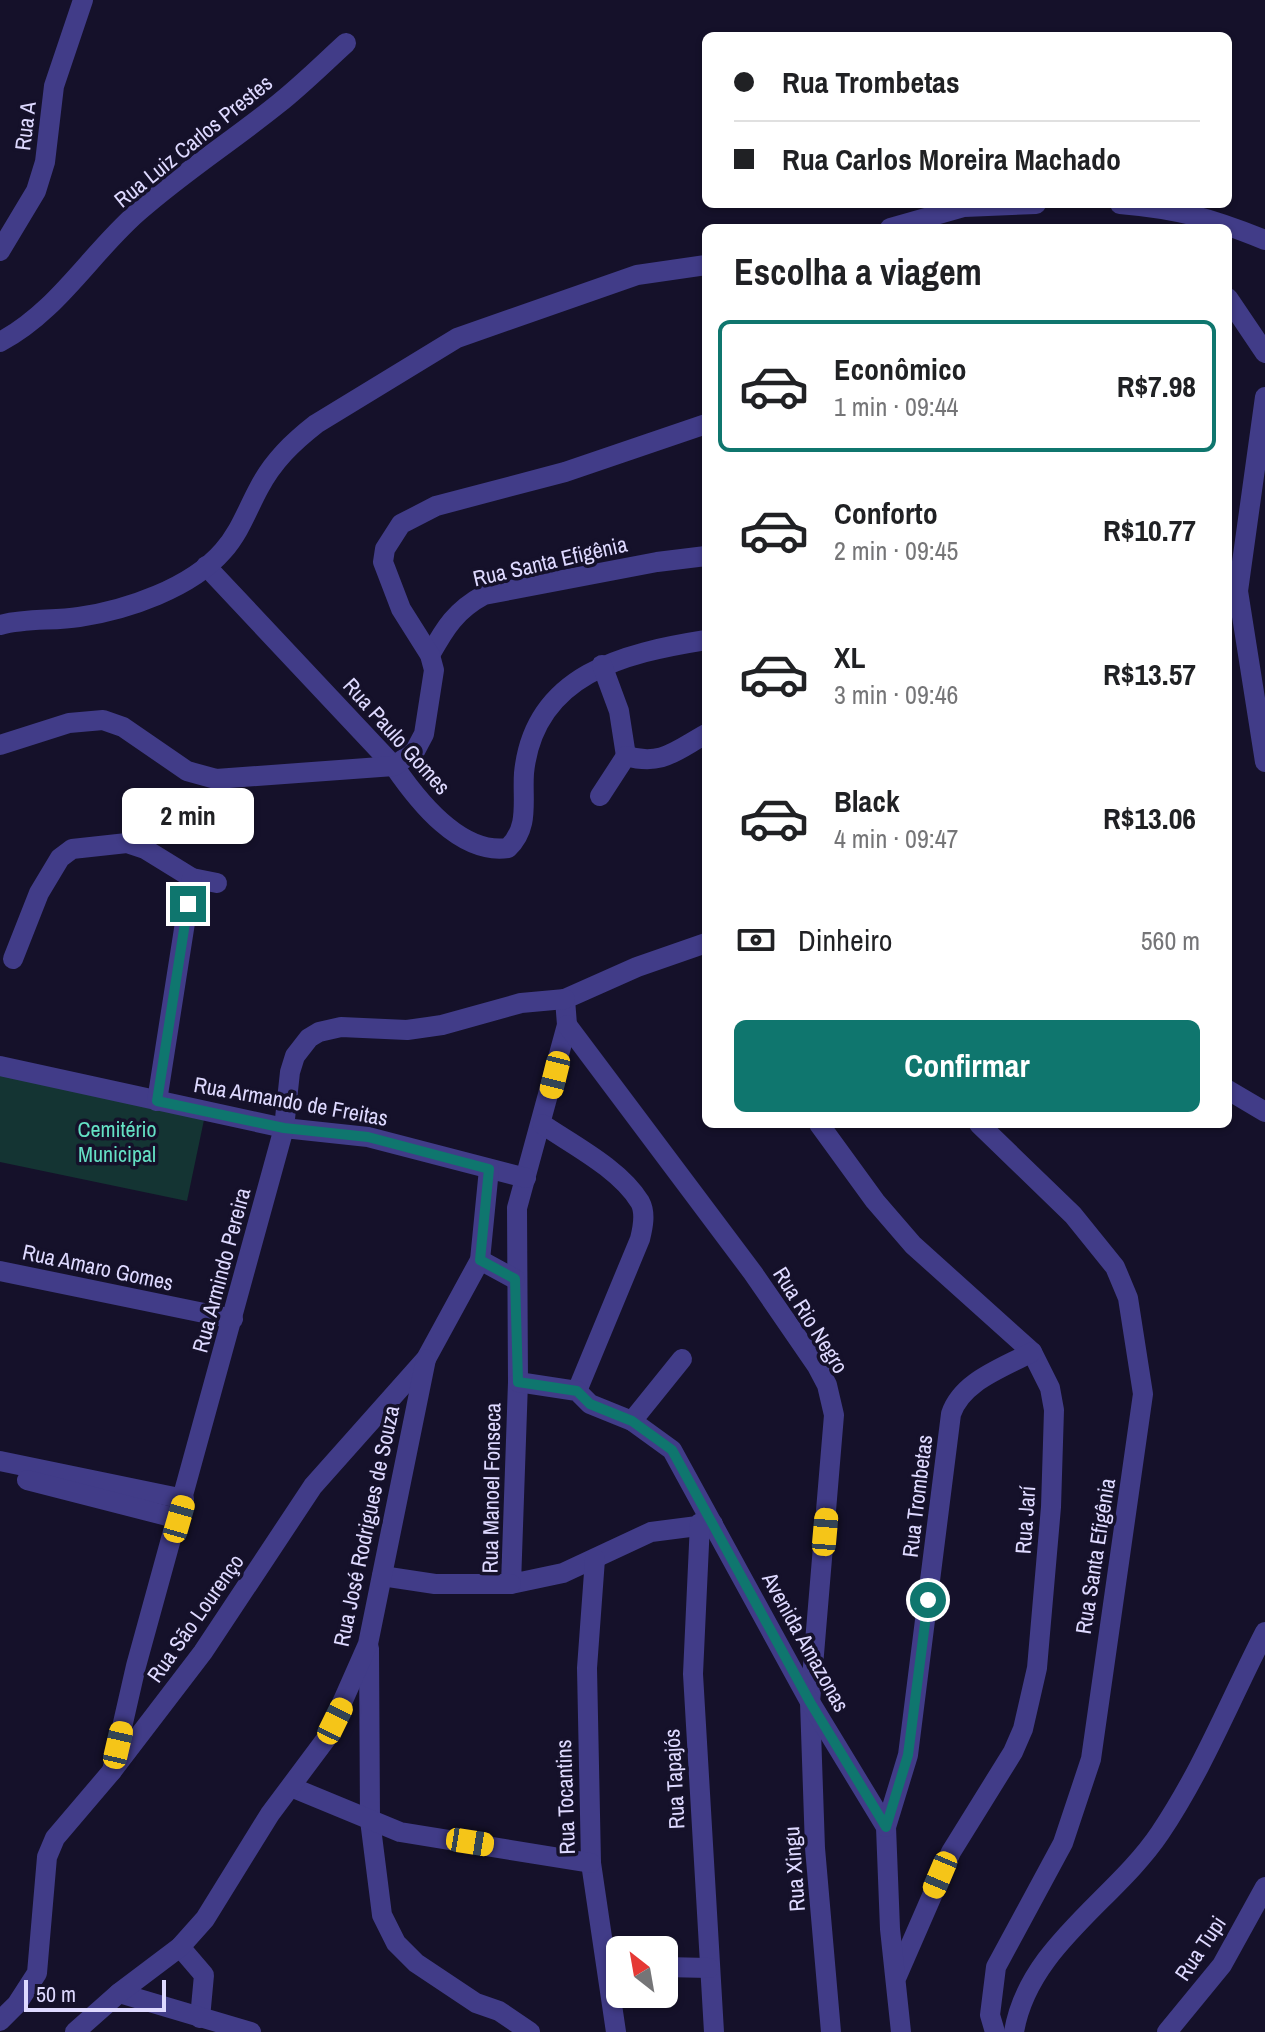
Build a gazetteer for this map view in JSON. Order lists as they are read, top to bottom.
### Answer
{
  "streets": {
    "street": [
      "Rua A",
      "Rua Luiz Carlos Prestes",
      "Rua Santa Efigênia",
      "Rua Paulo Gomes",
      "Rua Armando de Freitas",
      "Rua Amaro Gomes",
      "Rua Armindo Pereira",
      "Rua Rio Negro",
      "Rua Manoel Fonseca",
      "Rua Trombetas",
      "Rua Jarí",
      "Rua José Rodrigues de Souza",
      "Rua São Lourenço",
      "Avenida Amazonas",
      "Rua Tapajós",
      "Rua Tocantins",
      "Rua Xingu",
      "Rua Tupi"
    ]
  },
  "crossings": [
    ["Rua Armando de Freitas", "Rua Armindo Pereira"],
    ["Rua Armando de Freitas", "Rua Manoel Fonseca"],
    ["Rua Amaro Gomes", "Rua Armindo Pereira"],
    ["Rua Armindo Pereira", "Rua São Lourenço"],
    ["Rua Rio Negro", "Avenida Amazonas"],
    ["Rua Rio Negro", "Rua Xingu"],
    ["Rua Manoel Fonseca", "Avenida Amazonas"],
    ["Rua Manoel Fonseca", "Rua Tapajós"],
    ["Rua Manoel Fonseca", "Rua Tocantins"],
    ["Rua Trombetas", "Rua Jarí"],
    ["Rua Trombetas", "Avenida Amazonas"],
    ["Rua Jarí", "Avenida Amazonas"],
    ["Rua José Rodrigues de Souza", "Rua São Lourenço"],
    ["Avenida Amazonas", "Rua Tapajós"],
    ["Avenida Amazonas", "Rua Xingu"]
  ],
  "parks": ["Cemitério Municipal"],
  "scale_bar": "50 m",
  "north": "top left",
  "page": {
    "banner": ["Rua Trombetas", "Rua Carlos Moreira Machado"],
    "heading": "Escolha a viagem",
    "list": [
      {
        "name": "Econômico",
        "note": "1 min · 09:44",
        "value": "R$7.98"
      },
      {
        "name": "Conforto",
        "note": "2 min · 09:45",
        "value": "R$10.77"
      },
      {
        "name": "XL",
        "note": "3 min · 09:46",
        "value": "R$13.57"
      },
      {
        "name": "Black",
        "note": "4 min · 09:47",
        "value": "R$13.06"
      }
    ],
    "bubble": "2 min",
    "pay": ["Dinheiro", "560 m"],
    "buttons": "Confirmar",
    "scale": "50 m"
  }
}
